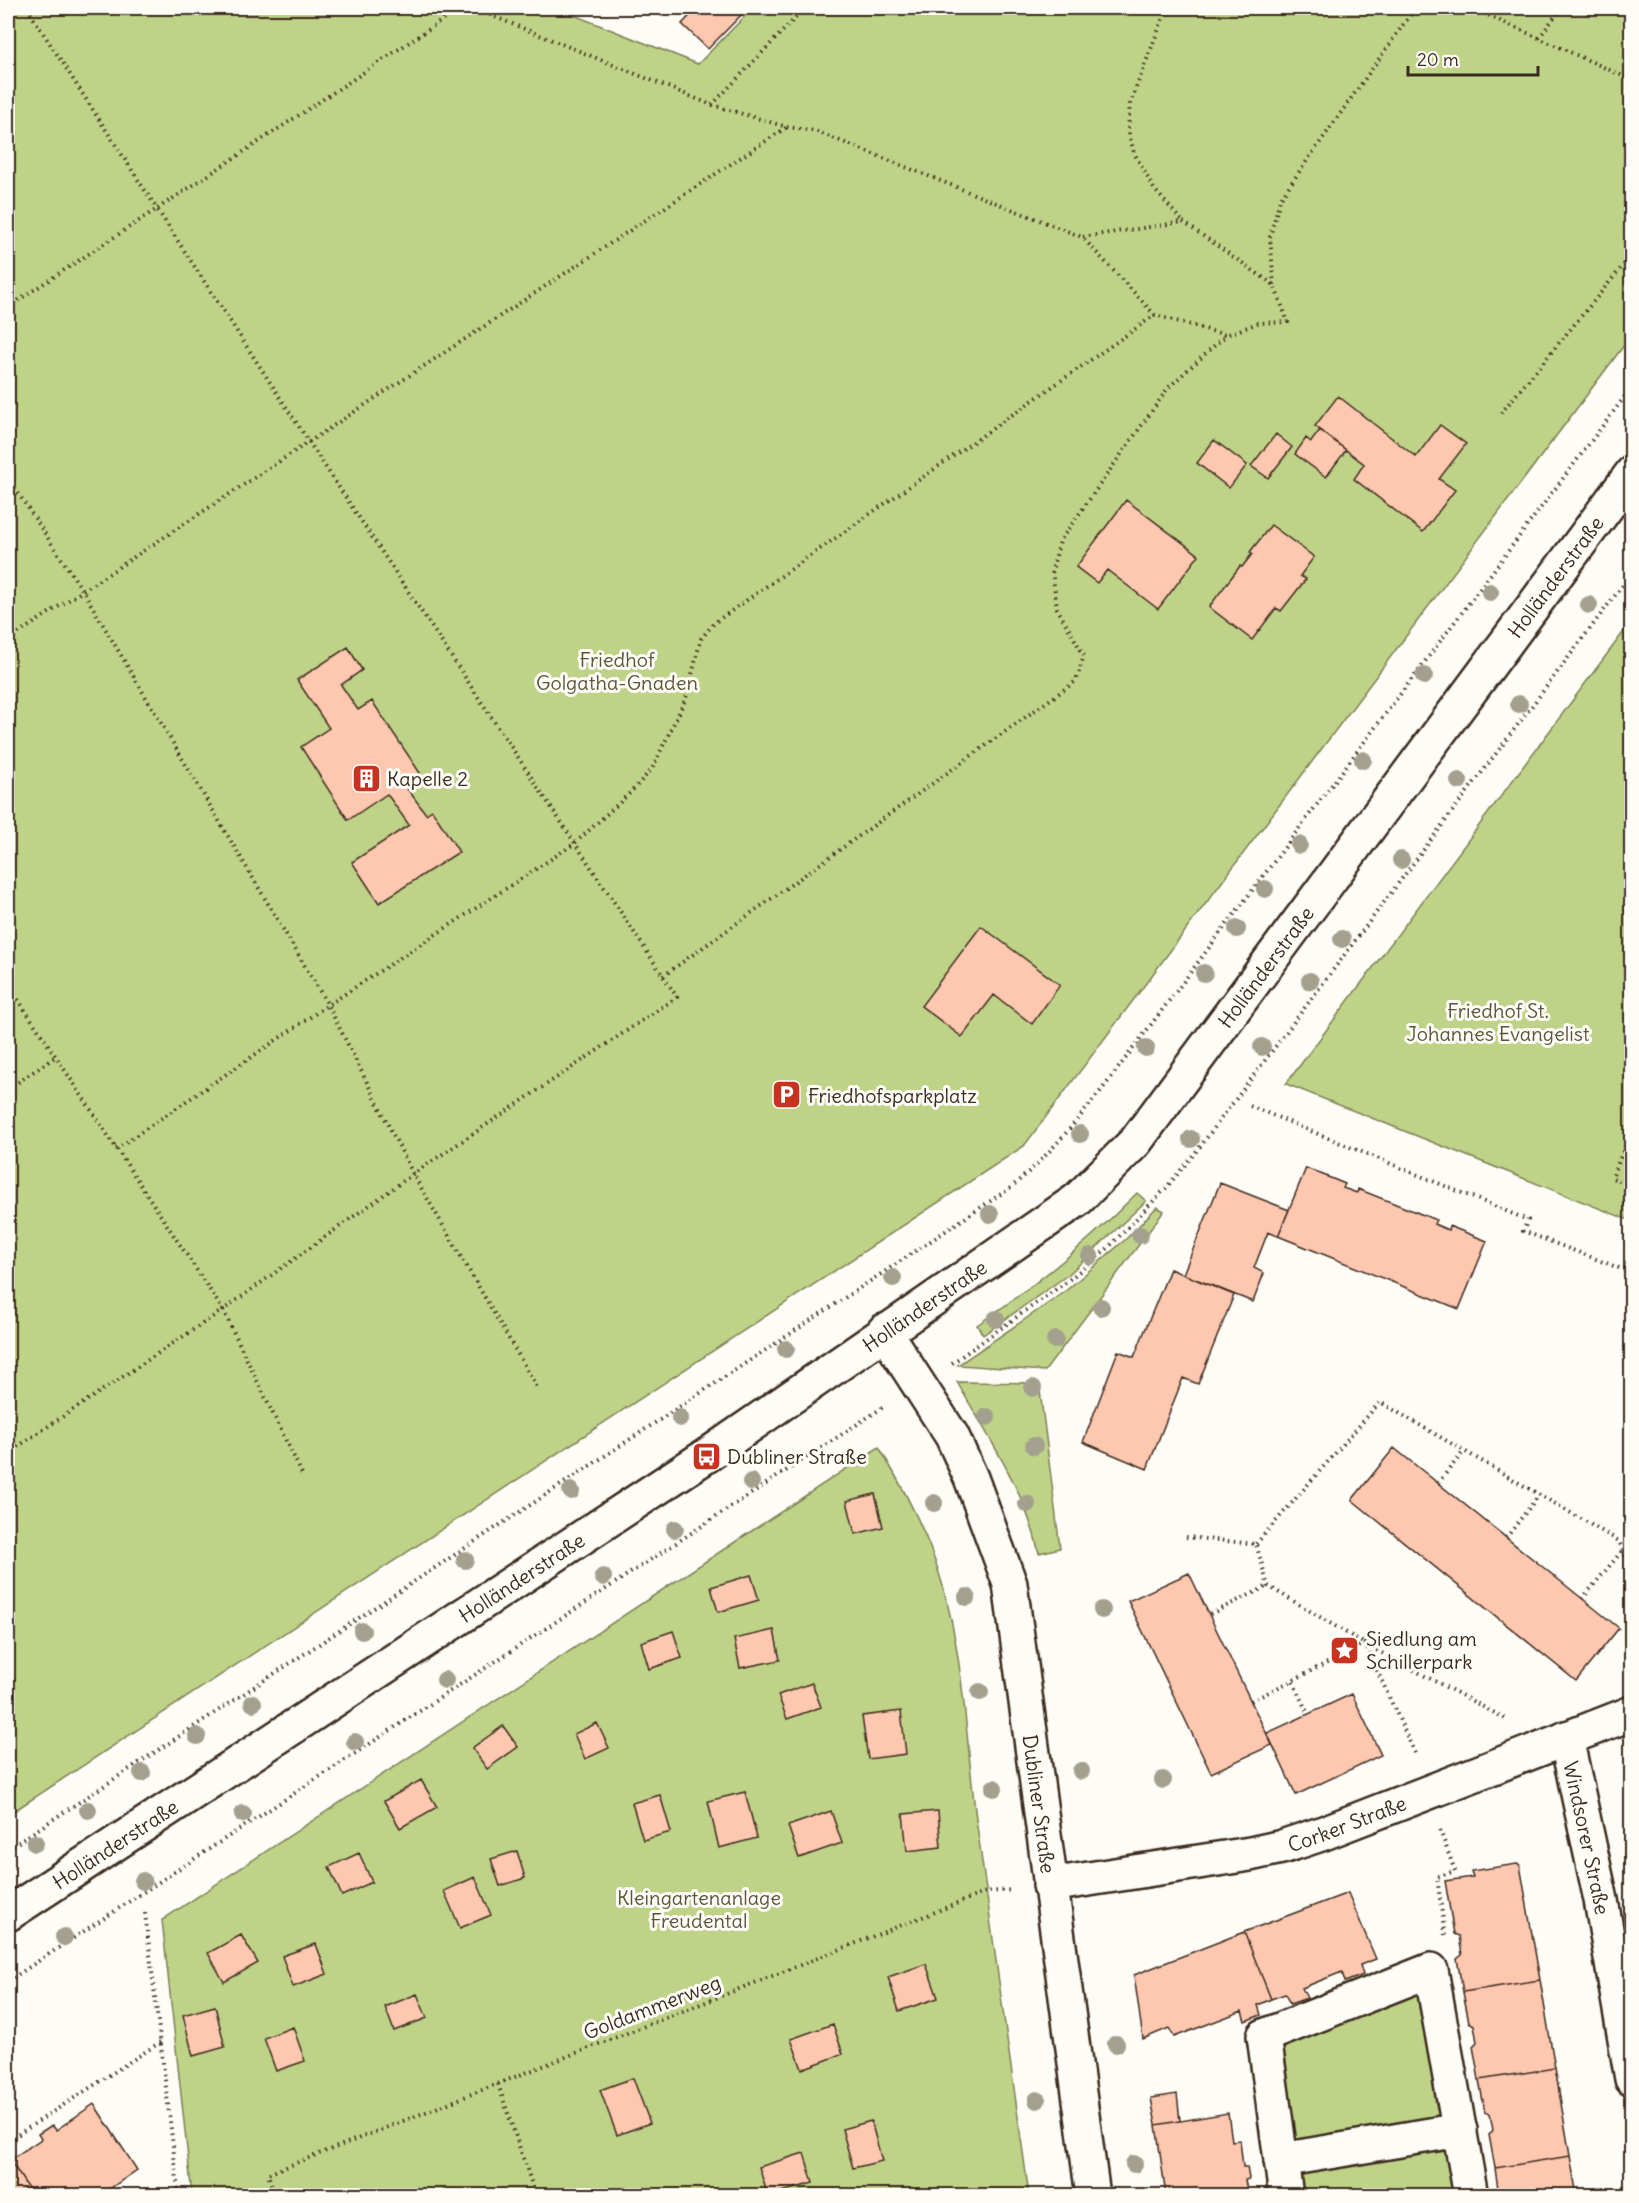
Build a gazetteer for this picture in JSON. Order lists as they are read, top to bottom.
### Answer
{
  "streets": {
    "street": [
      "Holländerstraße",
      "Dubliner Straße",
      "Corker Straße",
      "Windsorer Straße"
    ],
    "path": ["Goldammerweg"]
  },
  "crossings": [
    ["Holländerstraße", "Dubliner Straße"],
    ["Dubliner Straße", "Corker Straße"],
    ["Dubliner Straße", "Goldammerweg"],
    ["Corker Straße", "Windsorer Straße"],
    ["Corker Straße", "Goldammerweg"]
  ],
  "parks": ["Friedhof Golgatha-Gnaden", "Friedhof St. Johannes Evangelist", "Kleingartenanlage Freudental"],
  "places": {
    "building": ["Kapelle 2"],
    "parking": ["Friedhofsparkplatz"],
    "bus stop": ["Dubliner Straße"],
    "place": ["Siedlung am Schillerpark"]
  },
  "scale_bar": "20 m"
}
